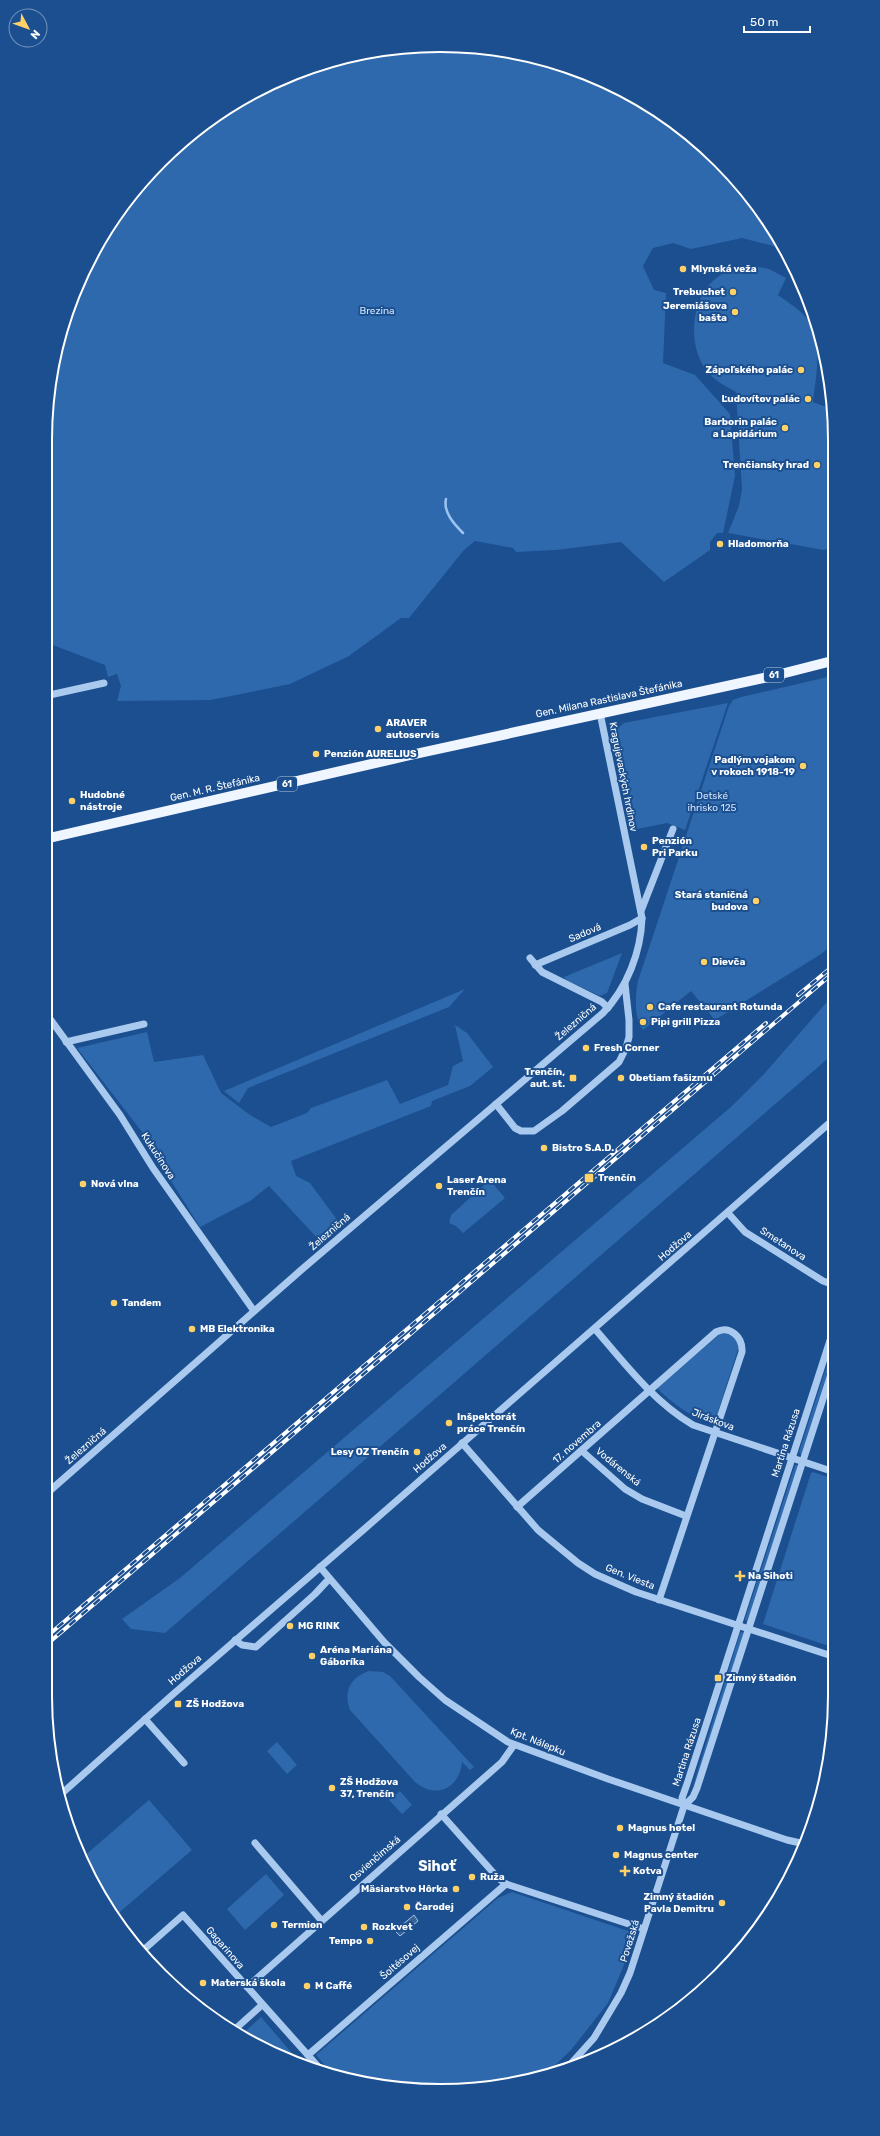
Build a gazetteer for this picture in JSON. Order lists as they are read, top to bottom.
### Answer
{
  "streets": {
    "main road": ["61", "Gen. Milana Rastislava Štefánika", "Gen. M. R. Štefánika"],
    "street": [
      "Kragujevackých hrdinov",
      "Sadová",
      "Železničná",
      "Kukučínova",
      "Smetanova",
      "Hodžova",
      "Jiráskova",
      "17. novembra",
      "Martina Rázusa",
      "Vodárenská",
      "Gen. Viesta",
      "Kpt. Nálepku",
      "Osvienčimská",
      "Považská",
      "Gagarinova",
      "Šoltésovej"
    ]
  },
  "crossings": [
    ["Gen. Milana Rastislava Štefánika", "Kragujevackých hrdinov"],
    ["Gen. Milana Rastislava Štefánika", "Gen. M. R. Štefánika"],
    ["Kragujevackých hrdinov", "Sadová"],
    ["Kragujevackých hrdinov", "Železničná"],
    ["Železničná", "Kukučínova"],
    ["Smetanova", "Hodžova"],
    ["Hodžova", "Jiráskova"],
    ["Hodžova", "Gen. Viesta"],
    ["Hodžova", "Kpt. Nálepku"],
    ["Jiráskova", "17. novembra"],
    ["Jiráskova", "Martina Rázusa"],
    ["17. novembra", "Vodárenská"],
    ["17. novembra", "Gen. Viesta"],
    ["Martina Rázusa", "Gen. Viesta"],
    ["Martina Rázusa", "Kpt. Nálepku"],
    ["Martina Rázusa", "Považská"],
    ["Kpt. Nálepku", "Osvienčimská"],
    ["Kpt. Nálepku", "Považská"],
    ["Osvienčimská", "Gagarinova"],
    ["Gagarinova", "Šoltésovej"]
  ],
  "districts": ["Sihoť"],
  "parks": ["Brezina", "Detské ihrisko 125"],
  "places": {
    "other": [
      "Mlynská veža",
      "Trebuchet",
      "Jeremiášova bašta",
      "Zápoľského palác",
      "Ľudovítov palác",
      "Barborin palác a Lapidárium",
      "Trenčiansky hrad",
      "Hladomorňa",
      "ARAVER autoservis",
      "Penzión AURELIUS",
      "Padlým vojakom v rokoch 1918-19",
      "Hudobné nástroje",
      "Penzión Pri Parku",
      "Stará staničná budova",
      "Dievča",
      "Cafe restaurant Rotunda",
      "Pipi grill Pizza",
      "Fresh Corner",
      "Obetiam fašizmu",
      "Bistro S.A.D.",
      "Nová vlna",
      "Laser Arena Trenčín",
      "Tandem",
      "MB Elektronika",
      "Inšpektorát práce Trenčín",
      "Lesy OZ Trenčín",
      "MG RINK",
      "Aréna Mariána Gáboríka",
      "ZŠ Hodžova 37, Trenčín",
      "Magnus hotel",
      "Magnus center",
      "Ruža",
      "Mäsiarstvo Hôrka",
      "Zimný štadión Pavla Demitru",
      "Čarodej",
      "Termion",
      "Rozkvet",
      "Tempo",
      "Materská škola",
      "M Caffé"
    ],
    "transit": [
      "Trenčín, aut. st.",
      "Trenčín",
      "Zimný štadión",
      "ZŠ Hodžova"
    ],
    "health": ["Na Sihoti", "Kotva"]
  },
  "scale_bar": "50 m",
  "north": "bottom right"
}
